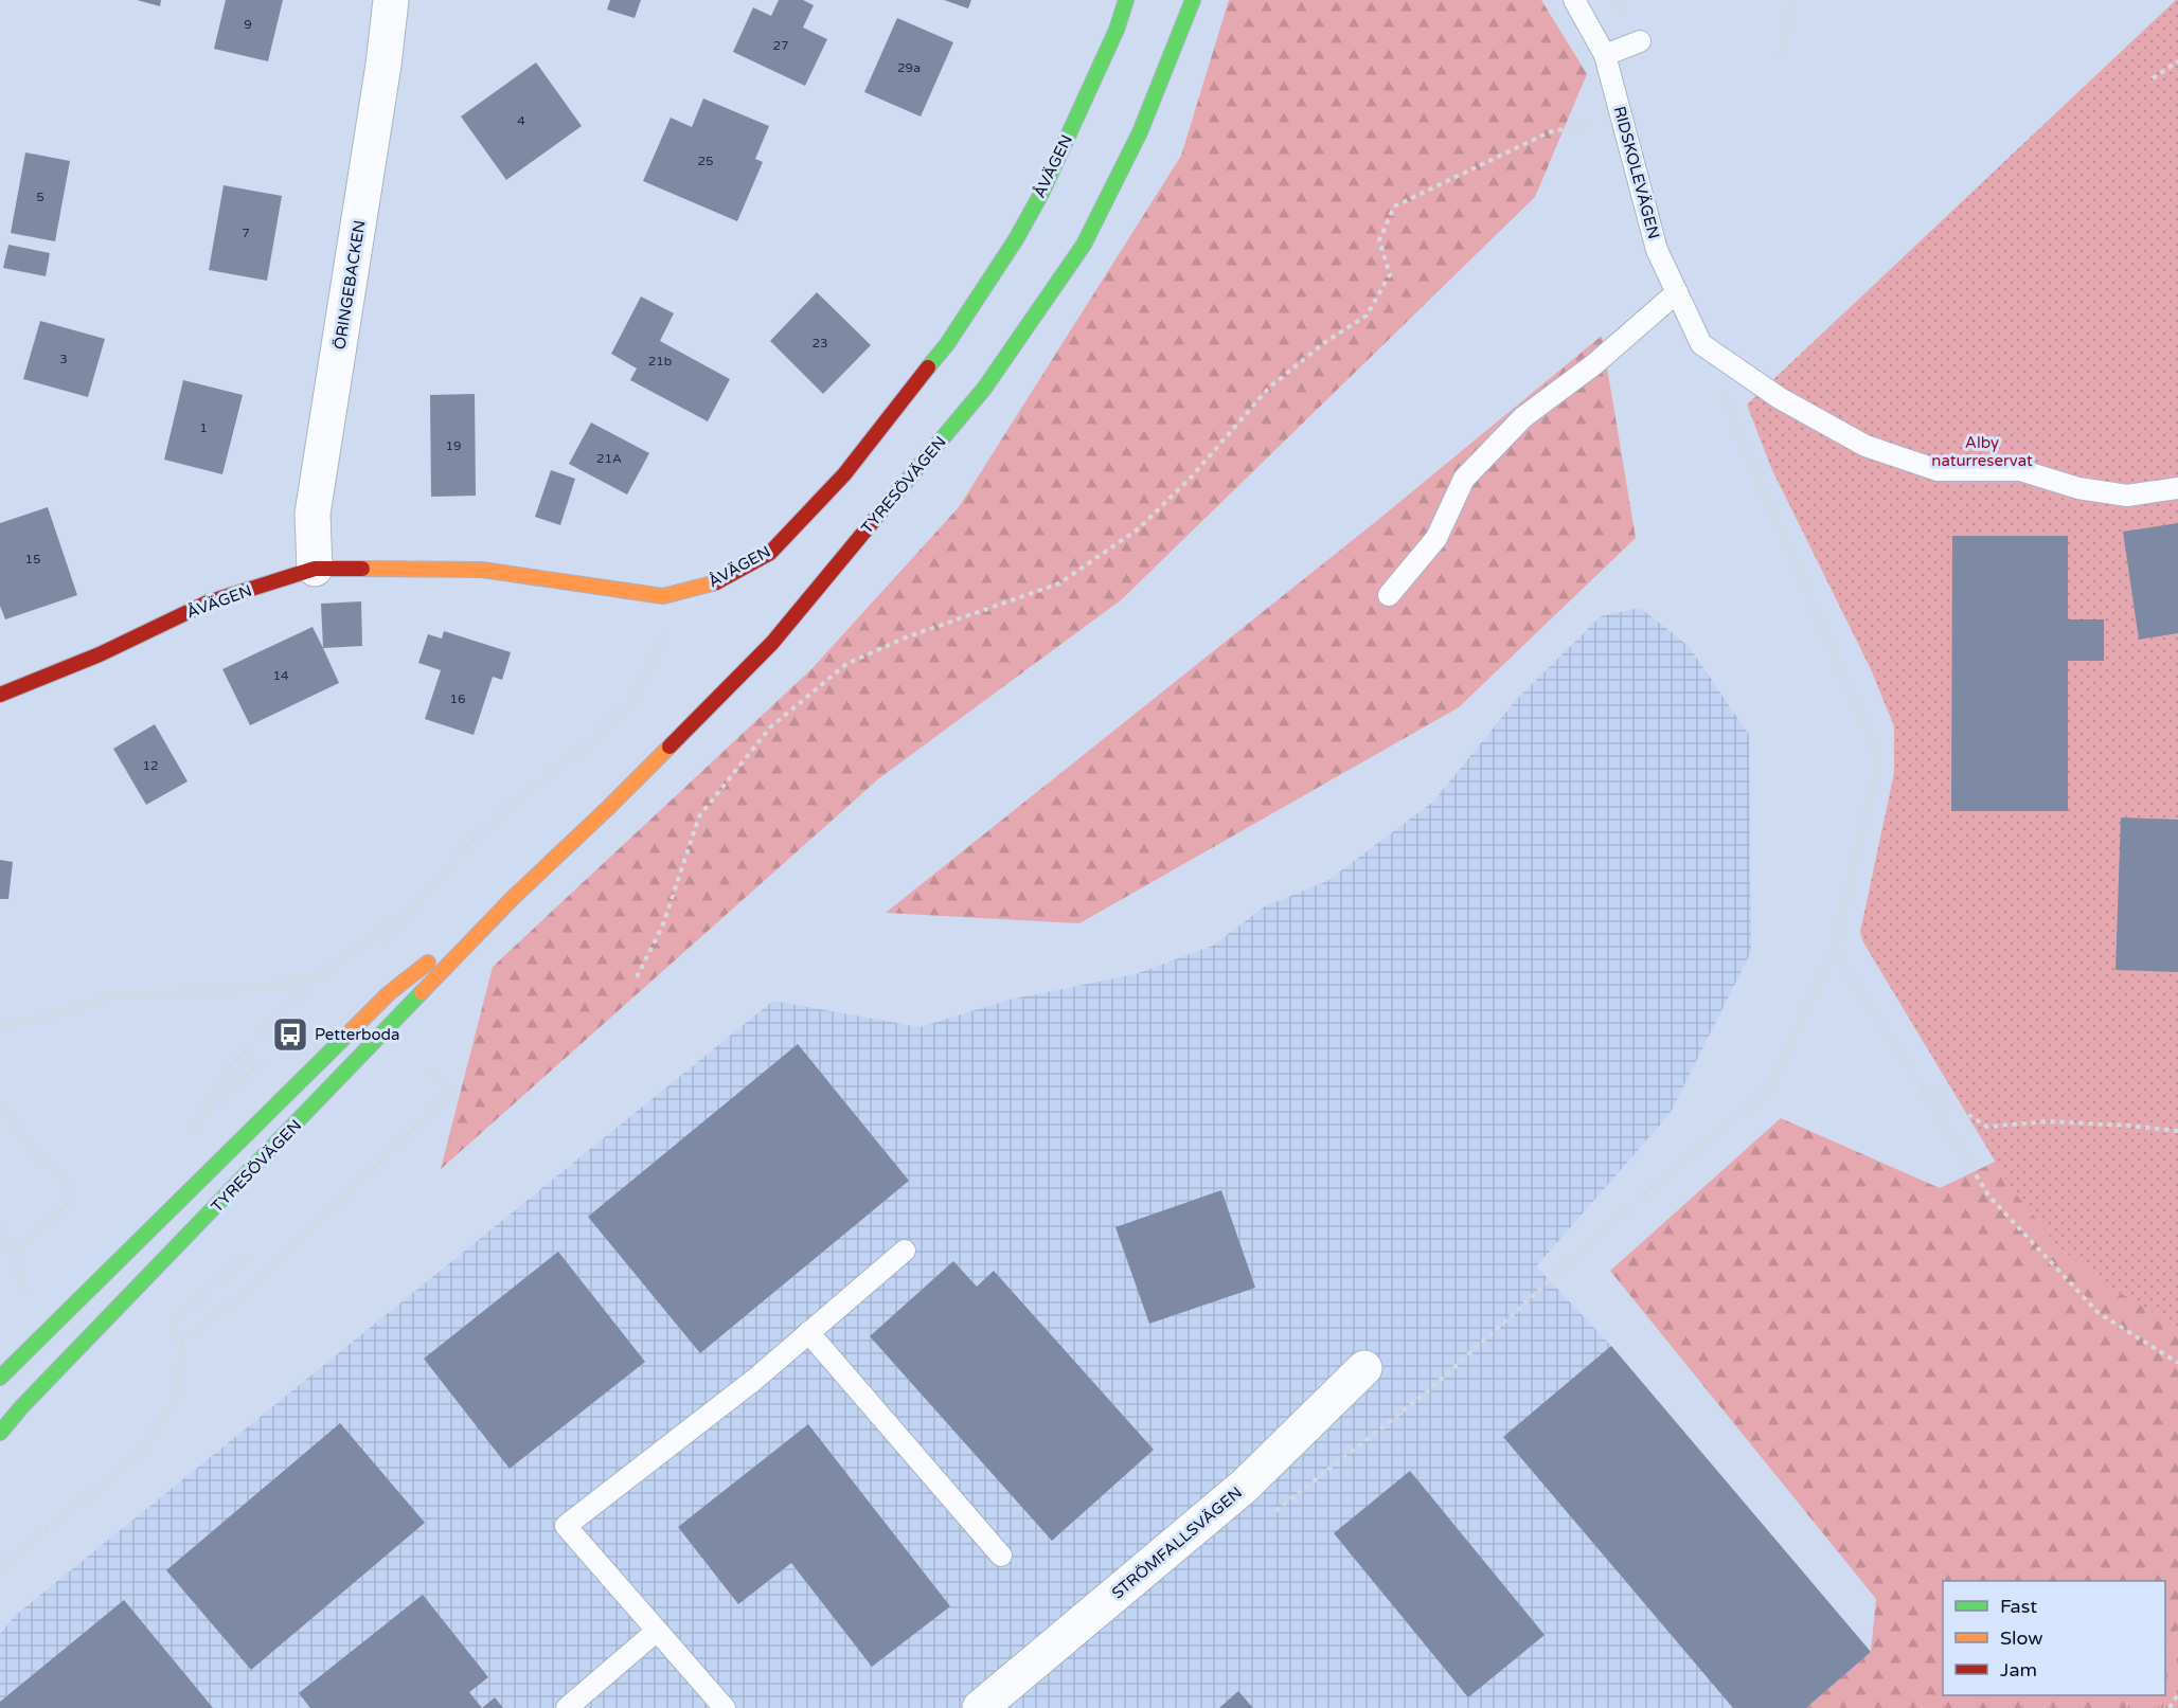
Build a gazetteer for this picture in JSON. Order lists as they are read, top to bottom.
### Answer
{
  "streets": {
    "main road": ["ÅVÄGEN", "TYRESÖVÄGEN"],
    "street": ["ÖRINGEBACKEN", "STRÖMFALLSVÄGEN"],
    "lane": ["RIDSKOLEVÄGEN"]
  },
  "crossings": [
    ["ÅVÄGEN", "ÖRINGEBACKEN"]
  ],
  "parks": ["Alby naturreservat"],
  "places": {
    "bus stop": ["Petterboda"]
  },
  "house_numbers": [
    "9",
    "27",
    "29a",
    "4",
    "25",
    "5",
    "7",
    "23",
    "3",
    "21b",
    "1",
    "19",
    "21A",
    "15",
    "14",
    "16",
    "12"
  ],
  "legend": ["Fast", "Slow", "Jam"]
}
